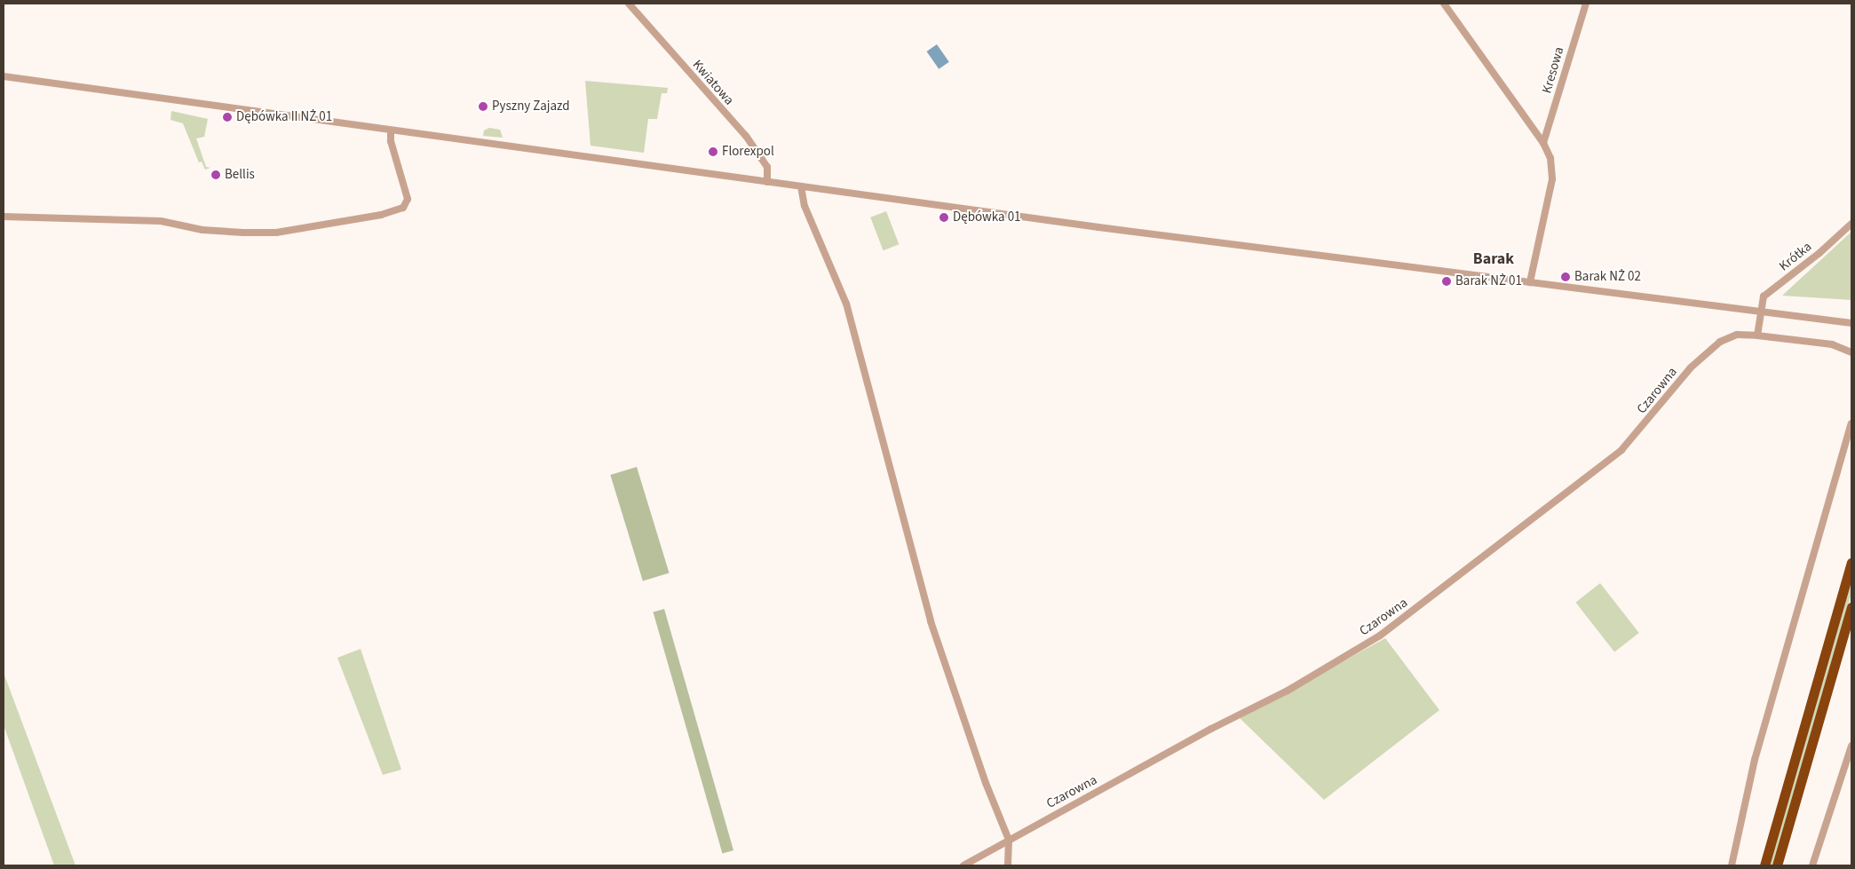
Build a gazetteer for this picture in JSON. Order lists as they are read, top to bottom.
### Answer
{
  "streets": {
    "street": [
      "Kresowa",
      "Kwiatowa",
      "Krótka",
      "Czarowna"
    ]
  },
  "crossings": [
    ["Krótka", "Czarowna"]
  ],
  "districts": ["Barak"],
  "places": [
    "Pyszny Zajazd",
    "Dębówka II NŻ 01",
    "Florexpol",
    "Bellis",
    "Dębówka 01",
    "Barak NŻ 02",
    "Barak NŻ 01"
  ]
}
